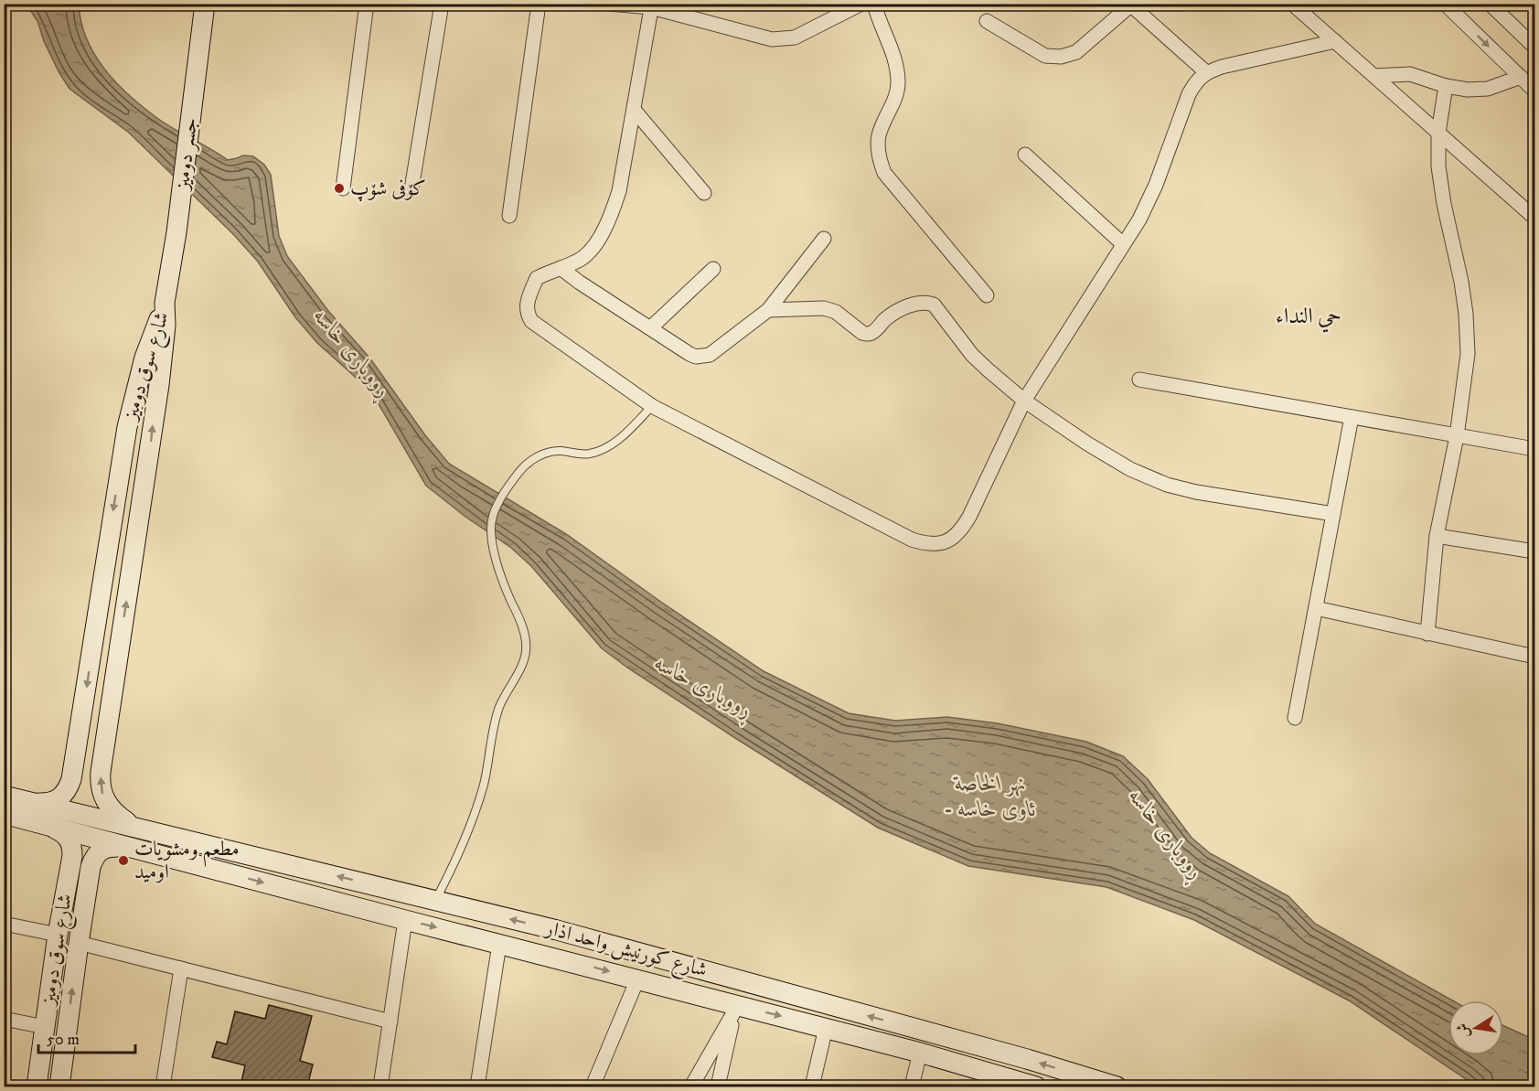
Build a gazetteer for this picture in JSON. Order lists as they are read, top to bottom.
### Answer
{
  "streets": {
    "main road": ["جسر دوميز", "شارع سوق دوميز", "شارع كورنيش واحد اذار"]
  },
  "crossings": [
    ["جسر دوميز", "شارع سوق دوميز"],
    ["شارع سوق دوميز", "شارع كورنيش واحد اذار"]
  ],
  "districts": ["حي النداء"],
  "water": ["ڕووباری خاسە", "نهر الخاصة - ئاوی خاسە"],
  "places": ["کۆفی شۆپ", "مطعم ومشويات اوميد"],
  "scale_bar": "50 m",
  "north": "left"
}
